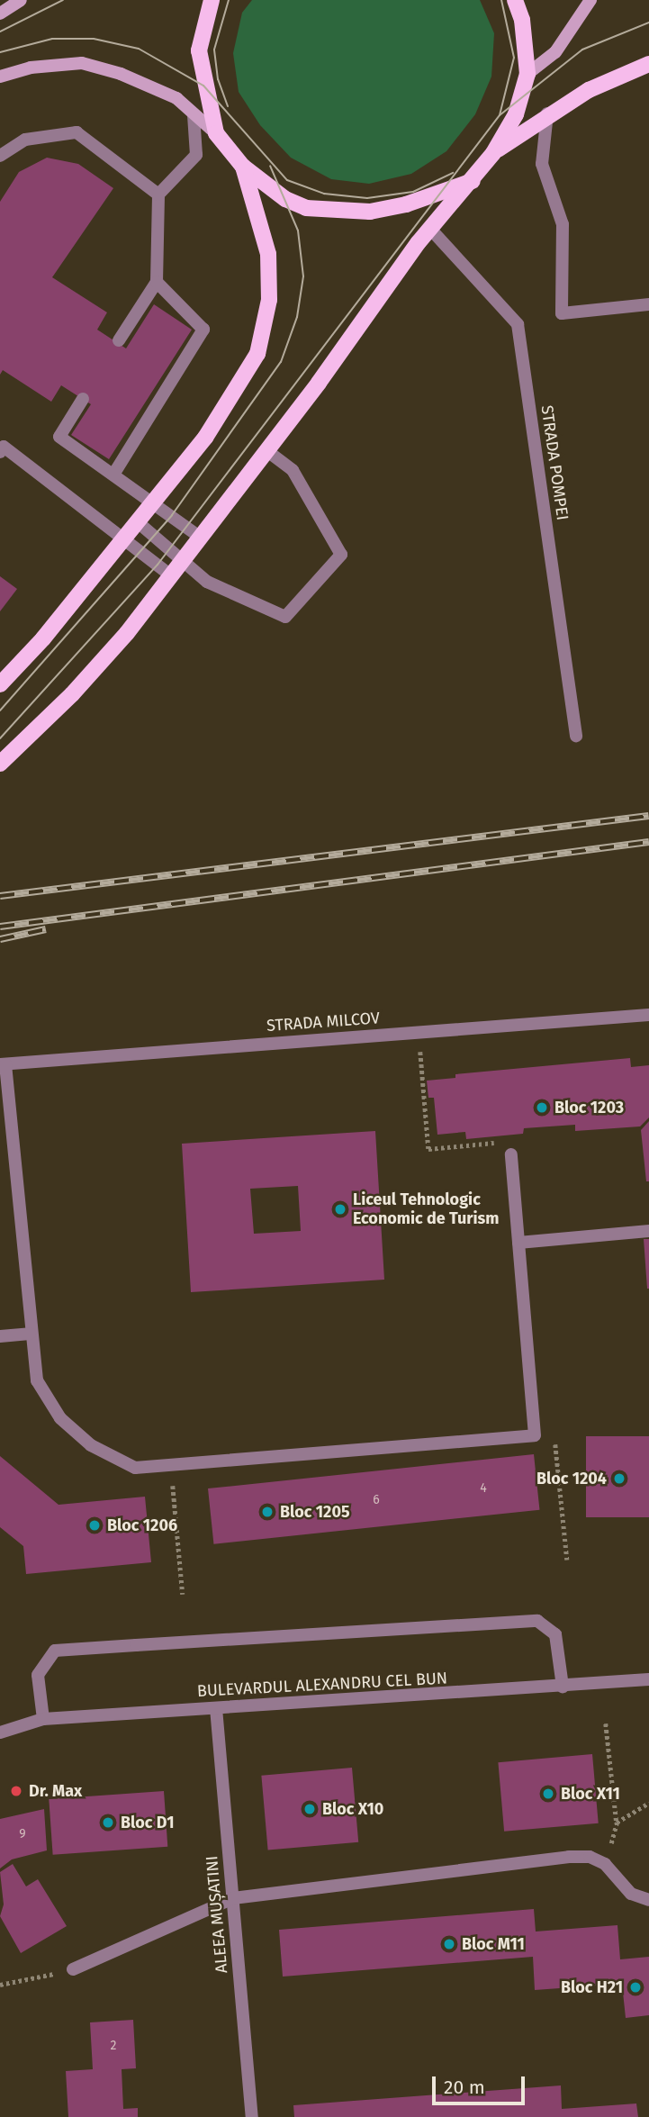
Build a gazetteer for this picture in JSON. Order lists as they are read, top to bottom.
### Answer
{
  "streets": {
    "street": [
      "STRADA POMPEI",
      "STRADA MILCOV",
      "BULEVARDUL ALEXANDRU CEL BUN",
      "ALEEA MUȘATINI"
    ]
  },
  "crossings": [
    ["BULEVARDUL ALEXANDRU CEL BUN", "ALEEA MUȘATINI"]
  ],
  "places": [
    "Bloc 1203",
    "Liceul Tehnologic Economic de Turism",
    "Bloc 1204",
    "Bloc 1205",
    "Bloc 1206",
    "Dr. Max",
    "Bloc X11",
    "Bloc X10",
    "Bloc D1",
    "Bloc M11",
    "Bloc H21"
  ],
  "house_numbers": [
    "4",
    "6",
    "9",
    "2"
  ],
  "scale_bar": "20 m"
}
